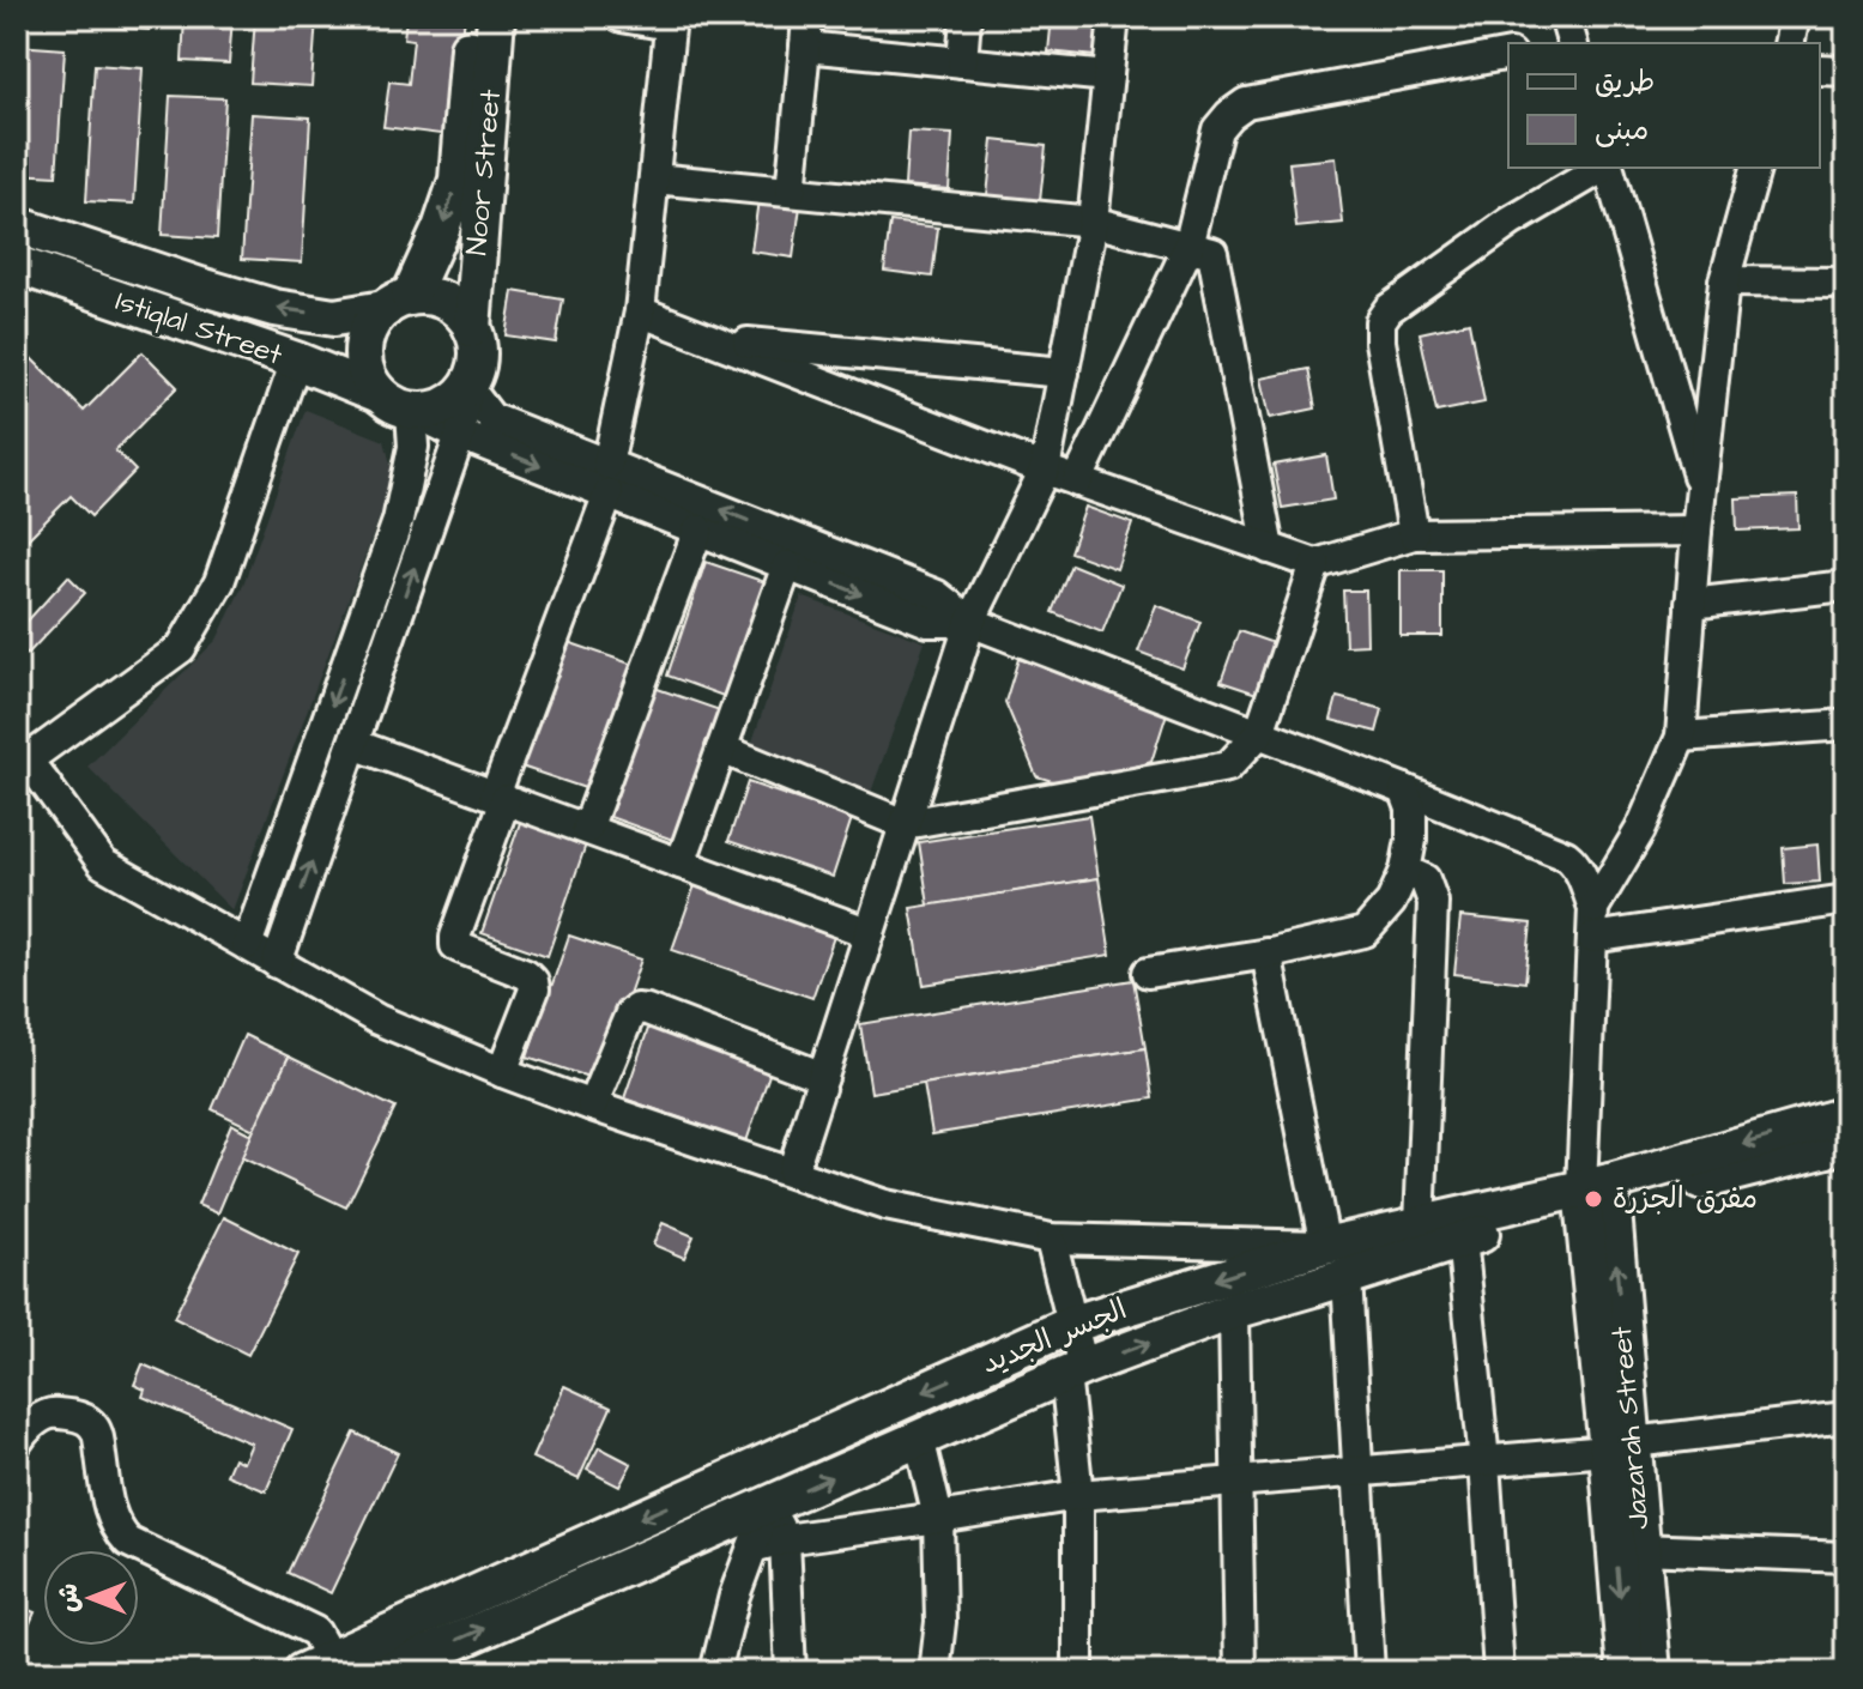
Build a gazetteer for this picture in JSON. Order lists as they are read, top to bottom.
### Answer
{
  "streets": {
    "main road": [
      "Noor Street",
      "Istiqlal Street",
      "الجسر الجديد",
      "Jazarah Street"
    ]
  },
  "crossings": [
    ["Noor Street", "Istiqlal Street"],
    ["الجسر الجديد", "Jazarah Street"]
  ],
  "places": ["مفرق الجزرة"],
  "legend": ["طريق", "مبنى"],
  "north": "left"
}
